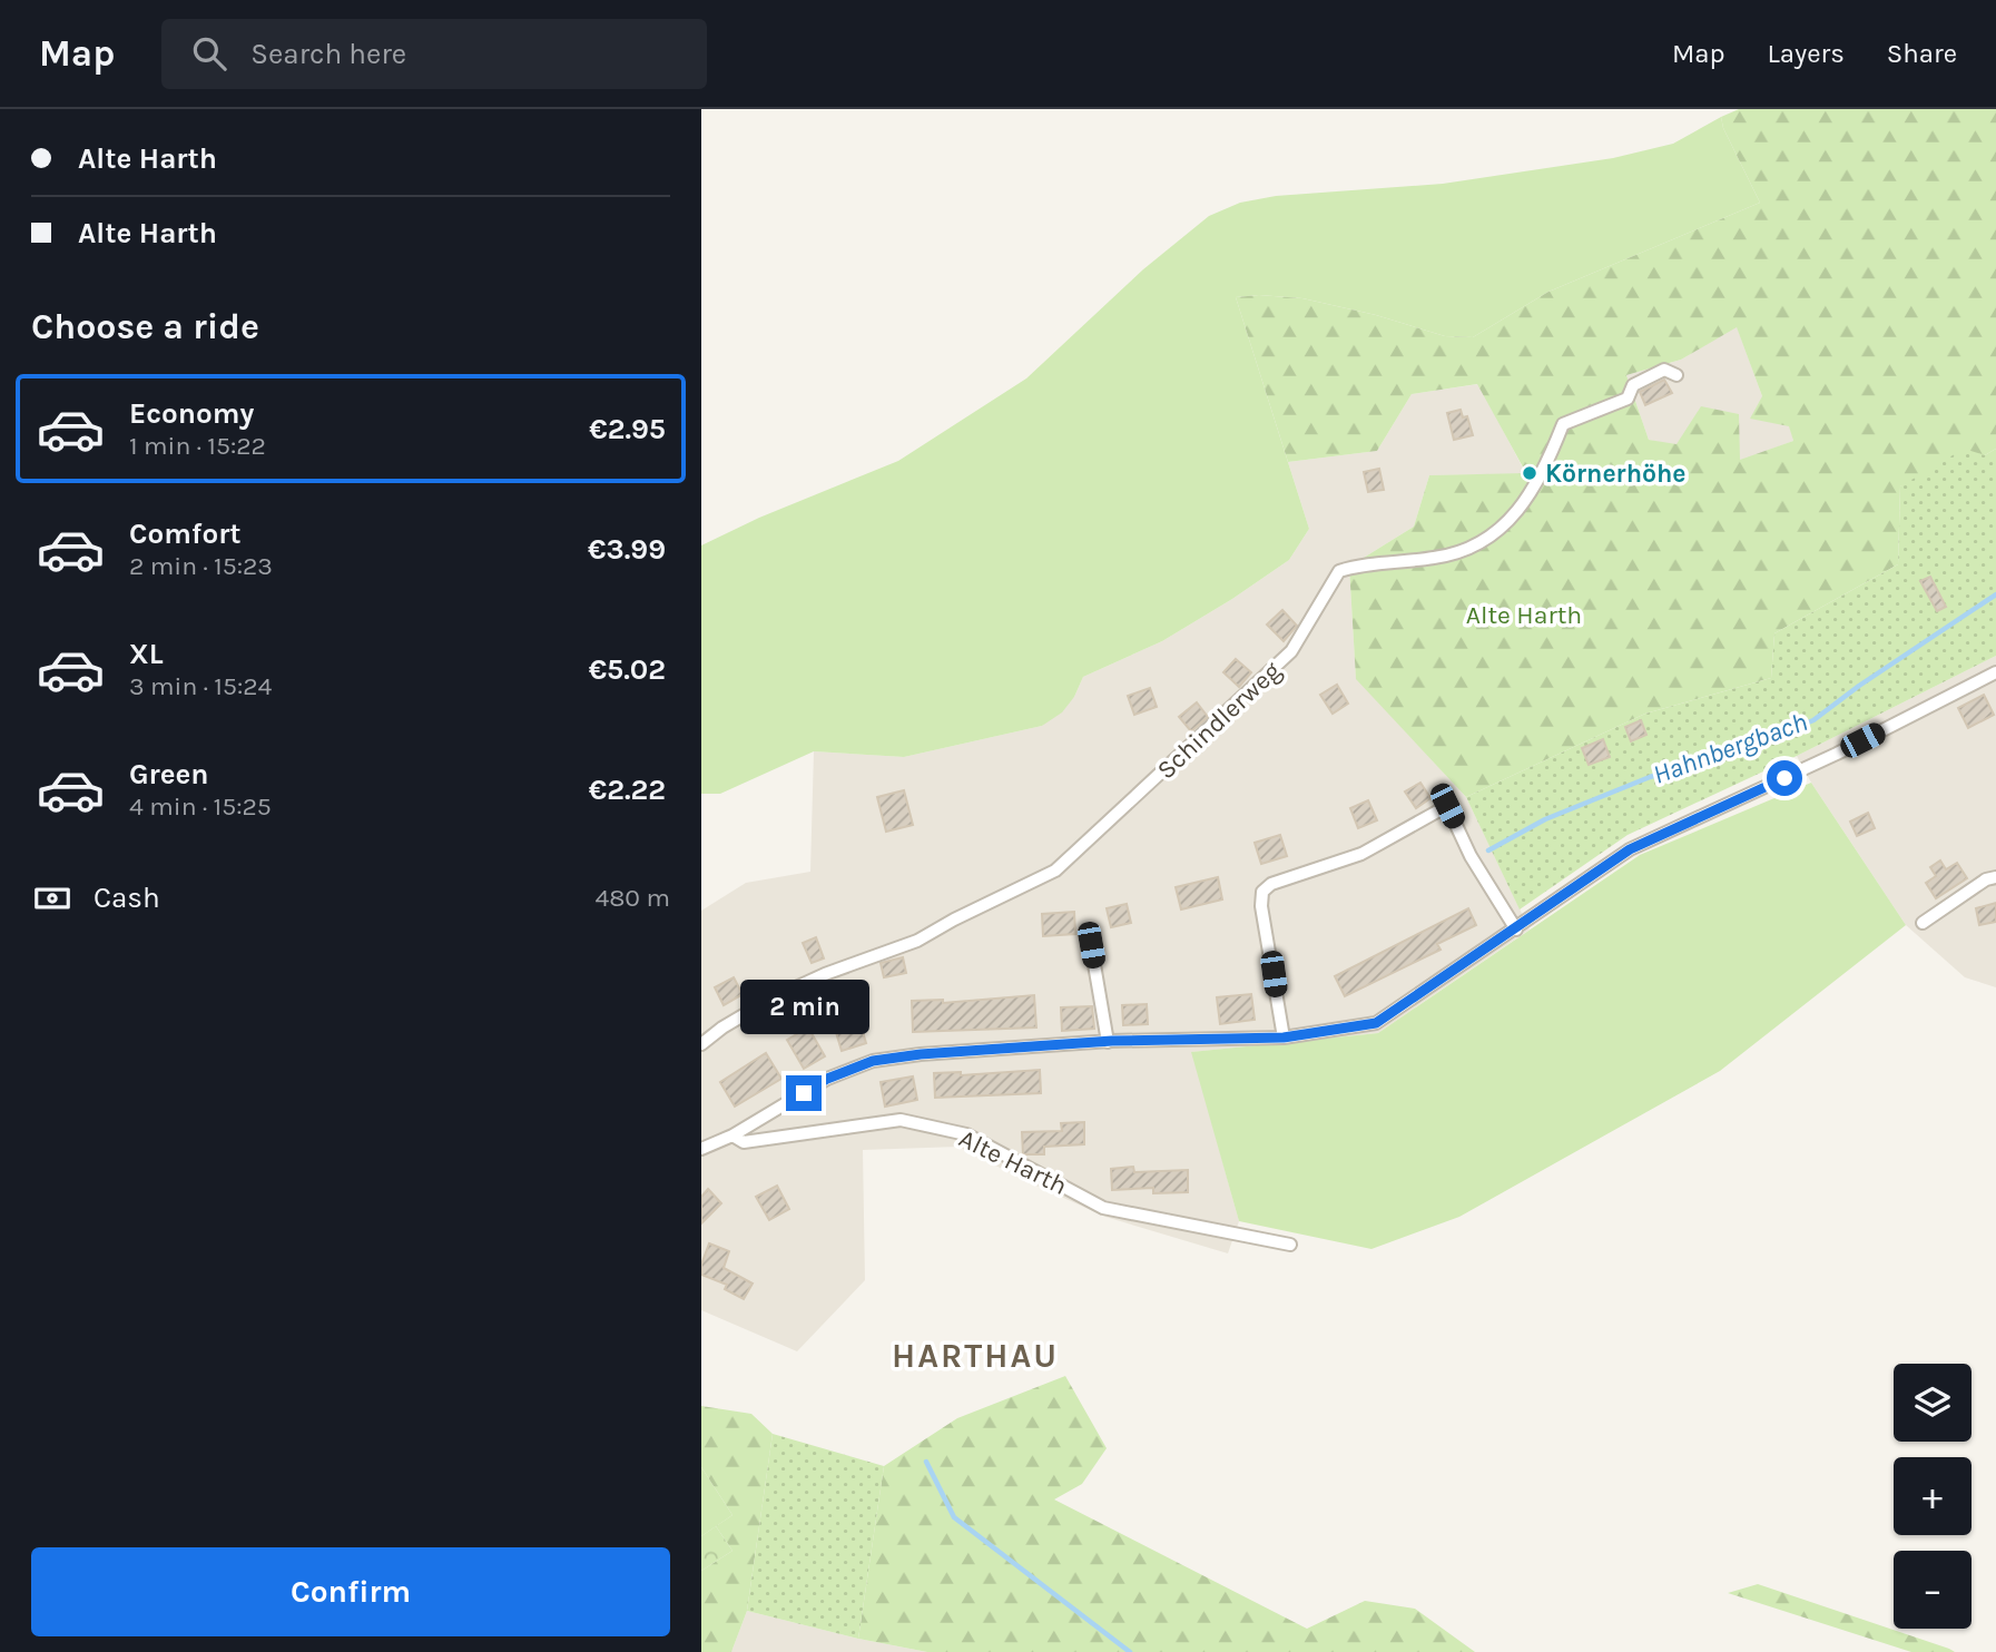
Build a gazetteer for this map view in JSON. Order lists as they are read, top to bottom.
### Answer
{
  "streets": {
    "street": ["Schindlerweg", "Alte Harth"]
  },
  "districts": ["HARTHAU"],
  "water": ["Hahnbergbach"],
  "parks": ["Alte Harth"],
  "places": ["Körnerhöhe"],
  "page": {
    "header": "Map",
    "search": "Search here",
    "nav": ["Map", "Layers", "Share"],
    "banner": ["Alte Harth", "Alte Harth"],
    "heading": "Choose a ride",
    "list": [
      {
        "name": "Economy",
        "note": "1 min · 15:22",
        "value": "€2.95"
      },
      {
        "name": "Comfort",
        "note": "2 min · 15:23",
        "value": "€3.99"
      },
      {
        "name": "XL",
        "note": "3 min · 15:24",
        "value": "€5.02"
      },
      {
        "name": "Green",
        "note": "4 min · 15:25",
        "value": "€2.22"
      }
    ],
    "pay": ["Cash", "480 m"],
    "bubble": "2 min",
    "map_buttons": ["+", "−"],
    "buttons": "Confirm"
  }
}
